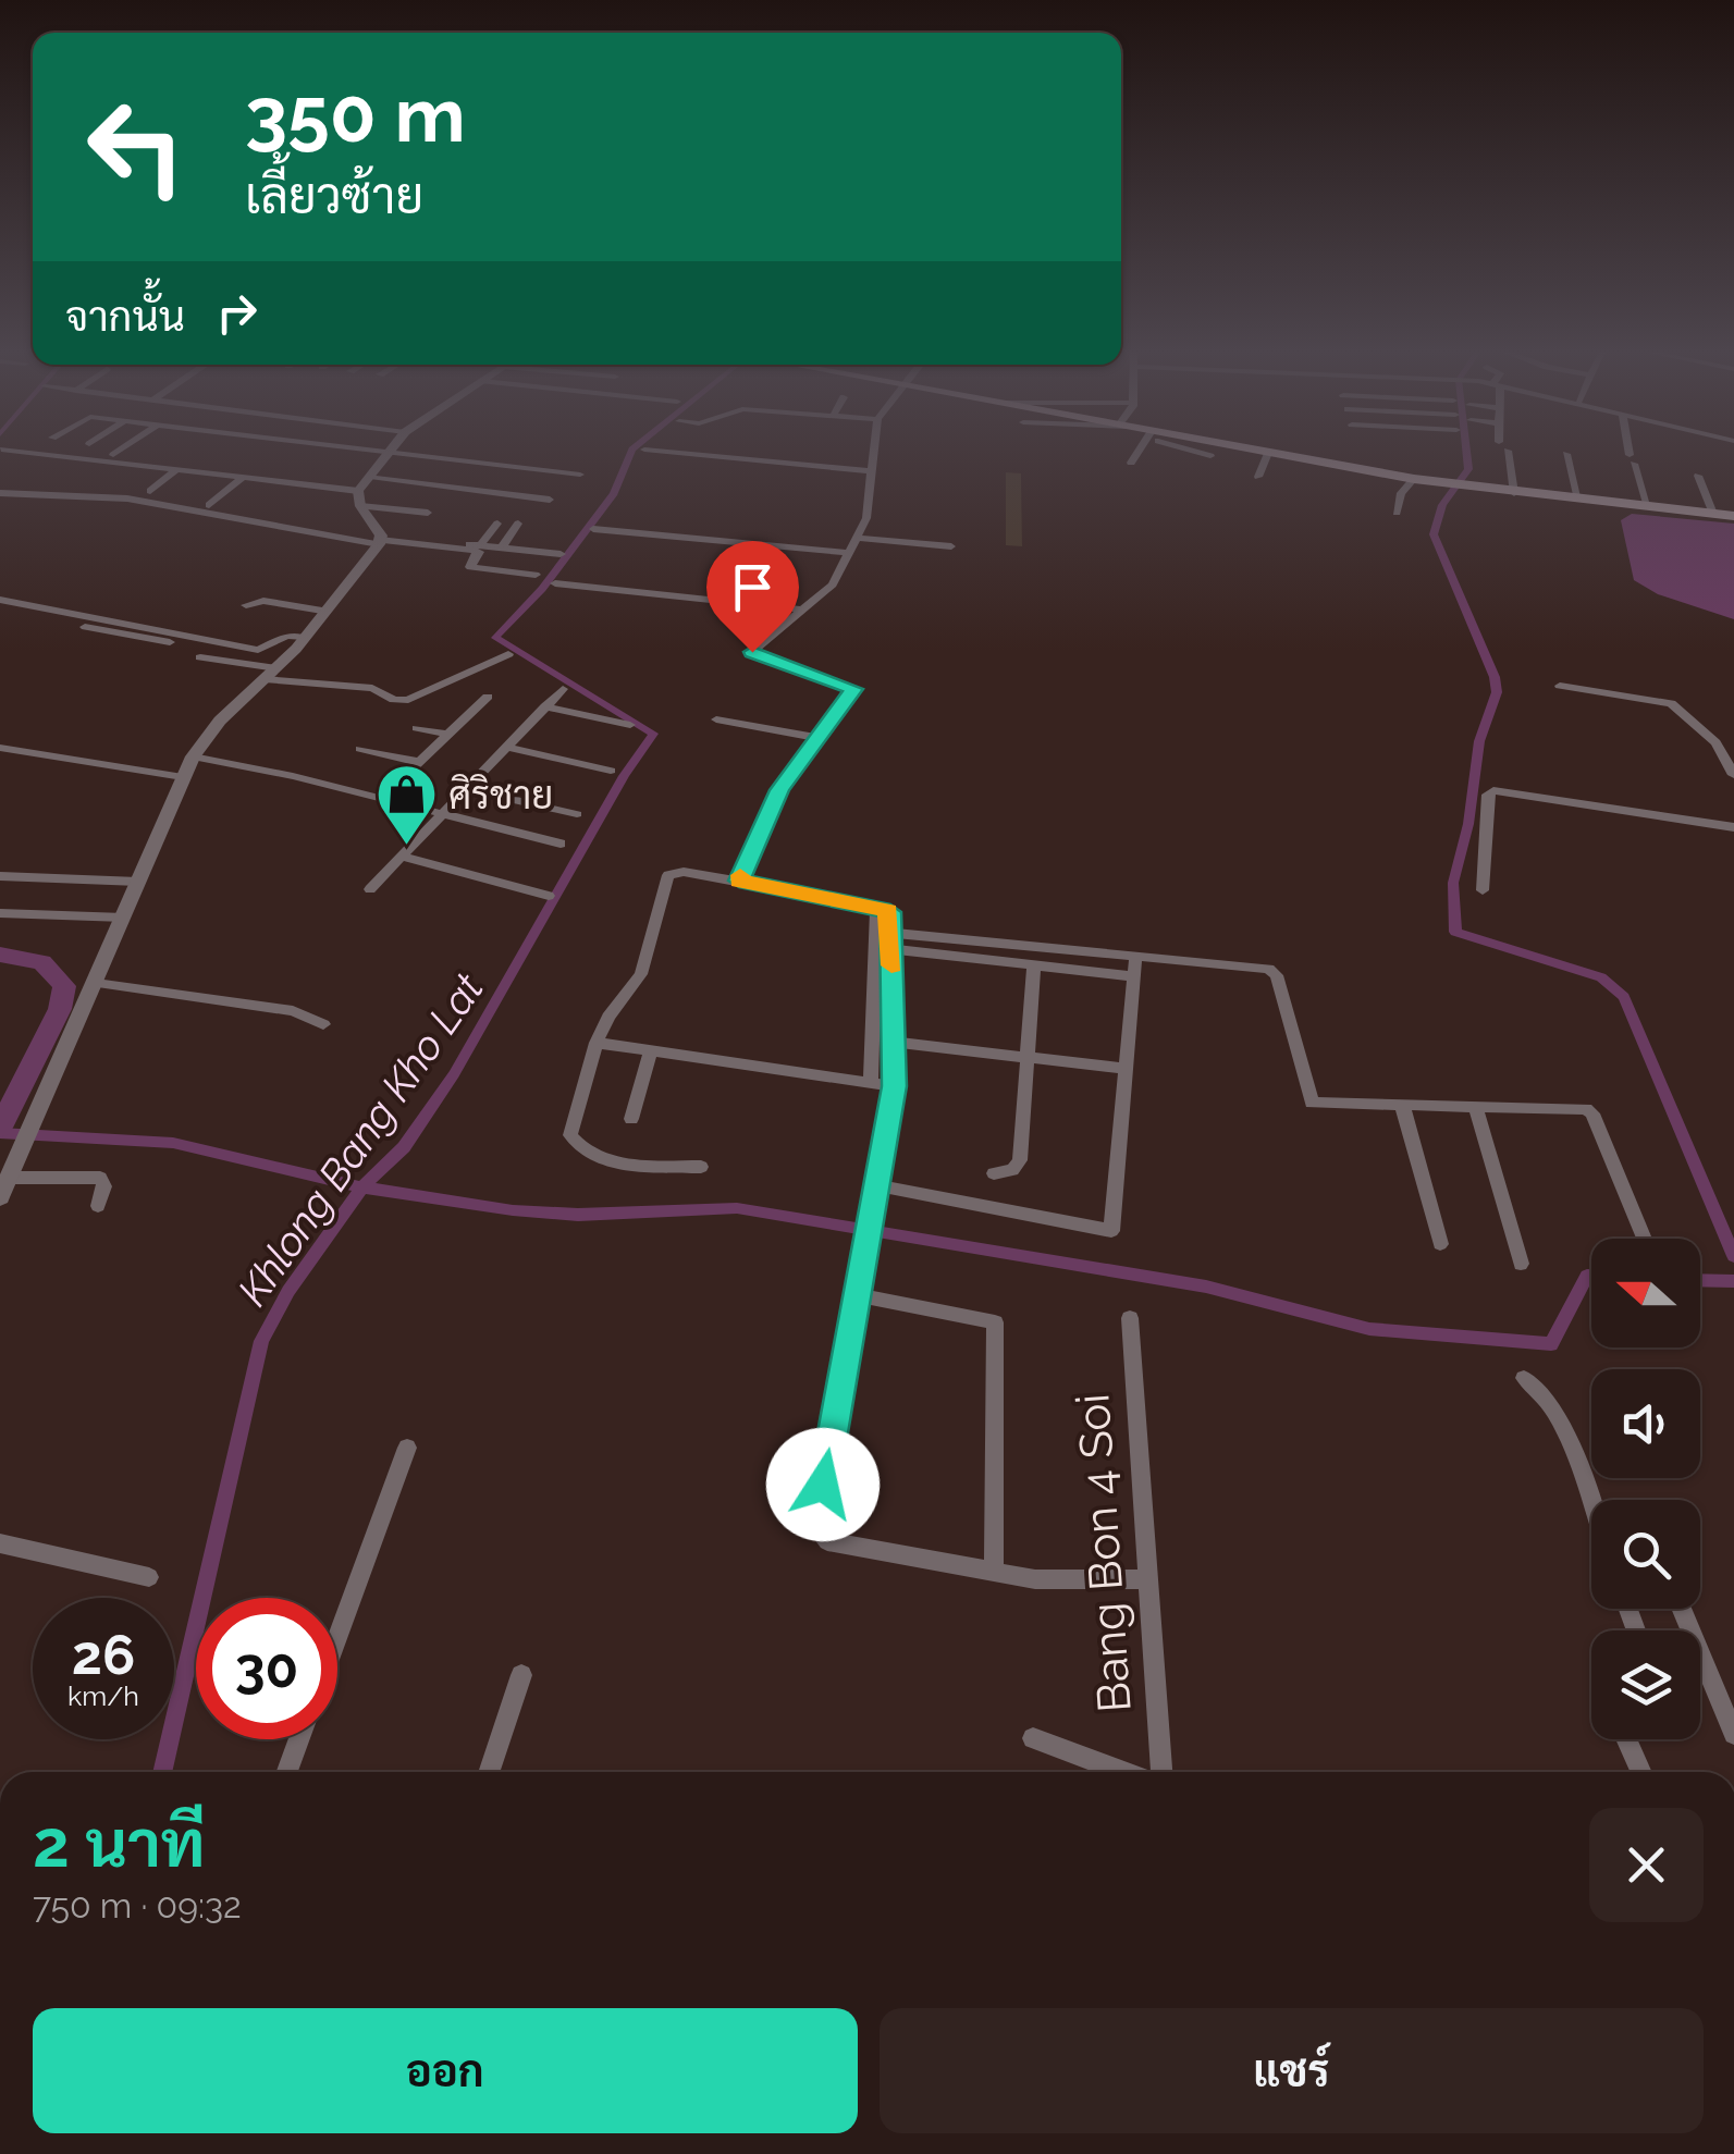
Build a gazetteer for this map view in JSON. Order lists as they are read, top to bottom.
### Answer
{
  "streets": {
    "street": ["Bang Bon 4 Soi"]
  },
  "water": ["Khlong Bang Kho Lat"],
  "places": {
    "shop": ["ศิริชาย"]
  },
  "north": "left",
  "page": {
    "turn": ["350 m", "เลี้ยวซ้าย"],
    "then": "จากนั้น",
    "speed": "26 km/h",
    "limit": "30",
    "heading": ["2 นาที", "750 m · 09:32"],
    "buttons": ["ออก", "แชร์"]
  }
}
